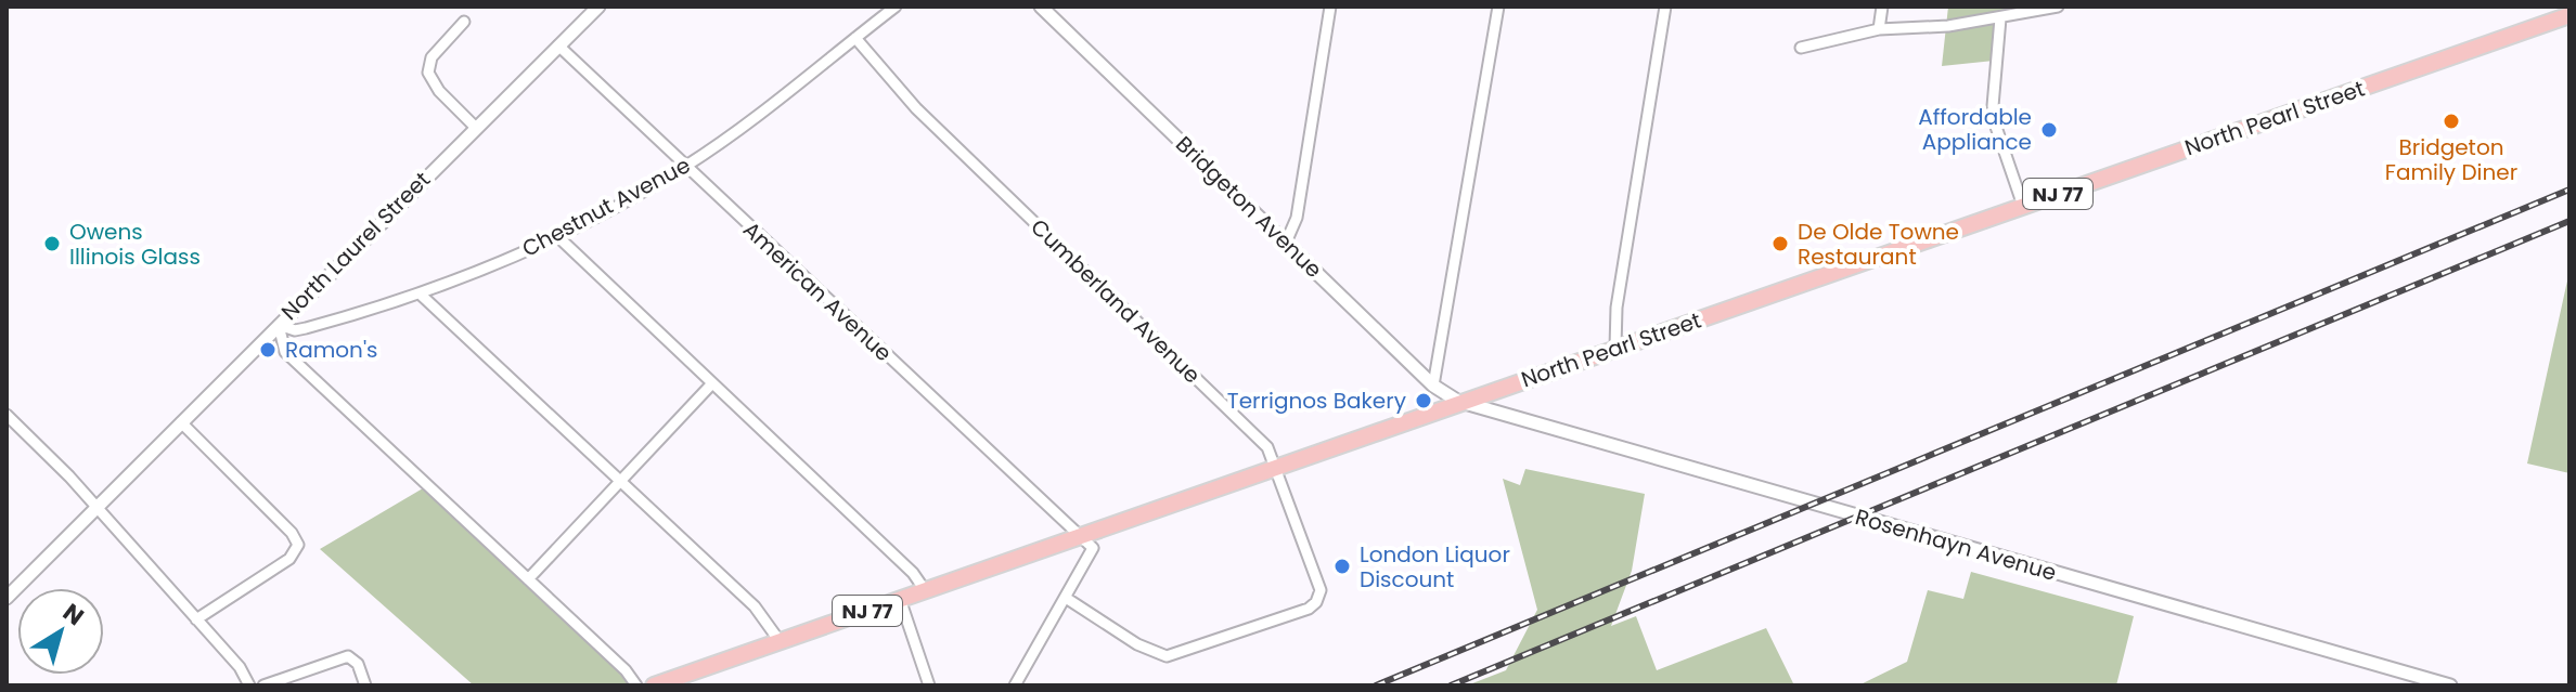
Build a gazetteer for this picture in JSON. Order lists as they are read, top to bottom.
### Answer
{
  "streets": {
    "main road": ["North Pearl Street", "NJ 77"],
    "street": [
      "Chestnut Avenue",
      "Bridgeton Avenue",
      "North Laurel Street",
      "American Avenue",
      "Cumberland Avenue",
      "Rosenhayn Avenue"
    ]
  },
  "crossings": [
    ["North Pearl Street", "Bridgeton Avenue"],
    ["North Pearl Street", "American Avenue"],
    ["North Pearl Street", "Cumberland Avenue"],
    ["North Pearl Street", "Rosenhayn Avenue"],
    ["Chestnut Avenue", "North Laurel Street"],
    ["Chestnut Avenue", "American Avenue"],
    ["Chestnut Avenue", "Cumberland Avenue"],
    ["Bridgeton Avenue", "Rosenhayn Avenue"],
    ["North Laurel Street", "American Avenue"]
  ],
  "places": [
    "Bridgeton Family Diner",
    "Affordable Appliance",
    "Owens Illinois Glass",
    "De Olde Towne Restaurant",
    "Ramon's",
    "Terrignos Bakery",
    "London Liquor Discount"
  ],
  "north": "top right"
}
